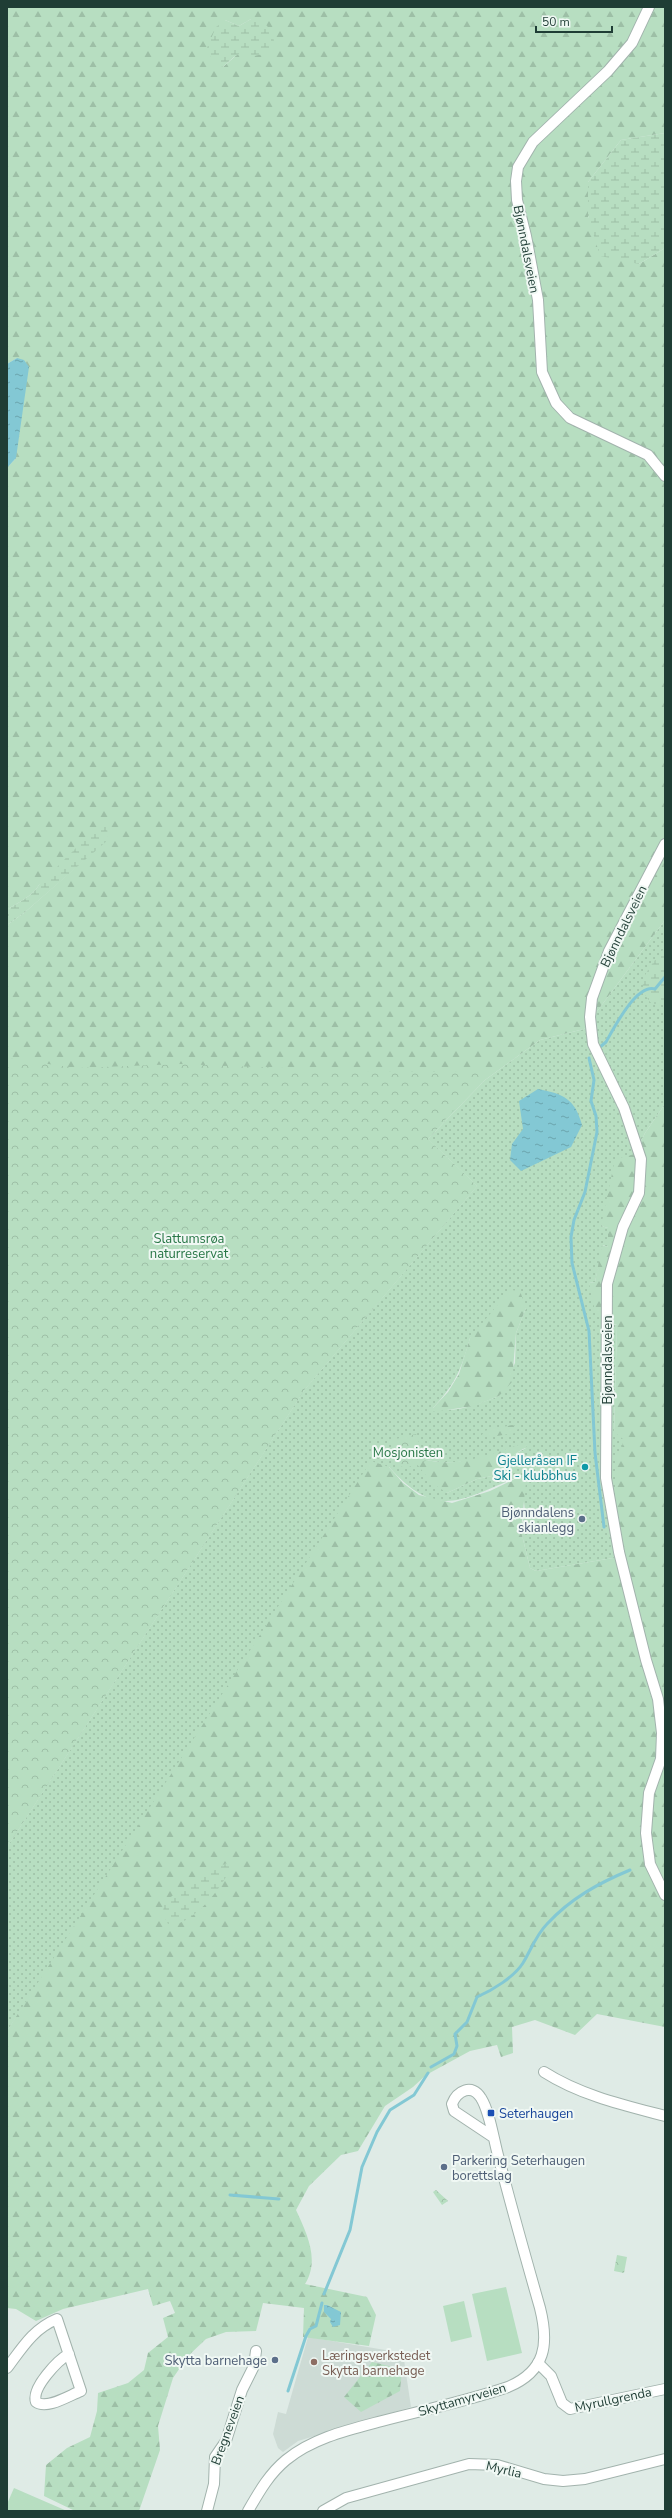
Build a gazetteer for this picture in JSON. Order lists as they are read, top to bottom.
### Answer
{
  "streets": {
    "street": [
      "Bjønndalsveien",
      "Skyttamyrveien",
      "Myrullgrenda",
      "Bregneveien",
      "Myrlia"
    ]
  },
  "crossings": [
    ["Skyttamyrveien", "Myrullgrenda"]
  ],
  "parks": ["Slattumsrøa naturreservat", "Mosjonisten"],
  "places": {
    "other": [
      "Gjelleråsen IF Ski - klubbhus",
      "Bjønndalens skianlegg",
      "Parkering Seterhaugen borettslag",
      "Skytta barnehage",
      "Læringsverkstedet Skytta barnehage"
    ],
    "transit": ["Seterhaugen"]
  },
  "scale_bar": "50 m"
}
